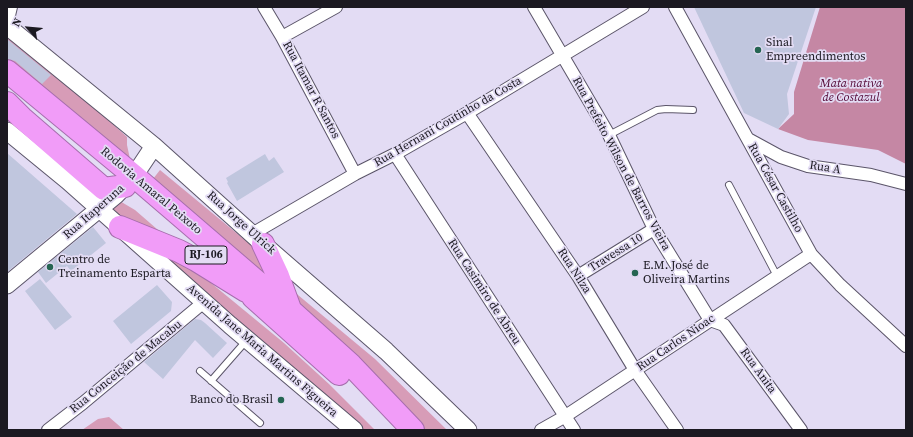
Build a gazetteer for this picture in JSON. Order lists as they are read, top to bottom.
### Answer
{
  "streets": {
    "highway": ["Rodovia Amaral Peixoto", "RJ-106"],
    "main road": ["Rua Itaperuna", "Rua Jorge Ulrick", "Avenida Jane Maria Martins Figueira"],
    "street": [
      "Rua Itamar R Santos",
      "Rua Hernani Coutinho da Costa",
      "Rua Prefeito Wilson de Barros Vieira",
      "Rua A",
      "Rua César Castilho",
      "Travessa 10",
      "Rua Nilza",
      "Rua Casimiro de Abreu",
      "Rua Carlos Nioac",
      "Rua Conceição de Macabu",
      "Rua Anita"
    ]
  },
  "crossings": [
    ["Rua Itamar R Santos", "Rua Hernani Coutinho da Costa"],
    ["Rua Hernani Coutinho da Costa", "Rua Prefeito Wilson de Barros Vieira"],
    ["Rua Hernani Coutinho da Costa", "Rua Jorge Ulrick"],
    ["Rua Hernani Coutinho da Costa", "Rua Nilza"],
    ["Rua Hernani Coutinho da Costa", "Rua Casimiro de Abreu"],
    ["Rua Prefeito Wilson de Barros Vieira", "Travessa 10"],
    ["Rua Prefeito Wilson de Barros Vieira", "Rua Carlos Nioac"],
    ["Rua Prefeito Wilson de Barros Vieira", "Rua Anita"],
    ["Rua A", "Rua César Castilho"],
    ["Rua César Castilho", "Rua Carlos Nioac"],
    ["Rodovia Amaral Peixoto", "Rua Itaperuna"],
    ["Rua Itaperuna", "Rua Jorge Ulrick"],
    ["Rua Itaperuna", "Avenida Jane Maria Martins Figueira"],
    ["Travessa 10", "Rua Nilza"],
    ["Rua Nilza", "Rua Carlos Nioac"],
    ["Rua Casimiro de Abreu", "Rua Carlos Nioac"],
    ["Rua Carlos Nioac", "Rua Anita"],
    ["Avenida Jane Maria Martins Figueira", "Rua Conceição de Macabu"]
  ],
  "parks": ["Mata nativa de Costazul"],
  "places": [
    "Sinal Empreendimentos",
    "Centro de Treinamento Esparta",
    "E.M. José de Oliveira Martins",
    "Banco do Brasil"
  ],
  "north": "top left"
}
